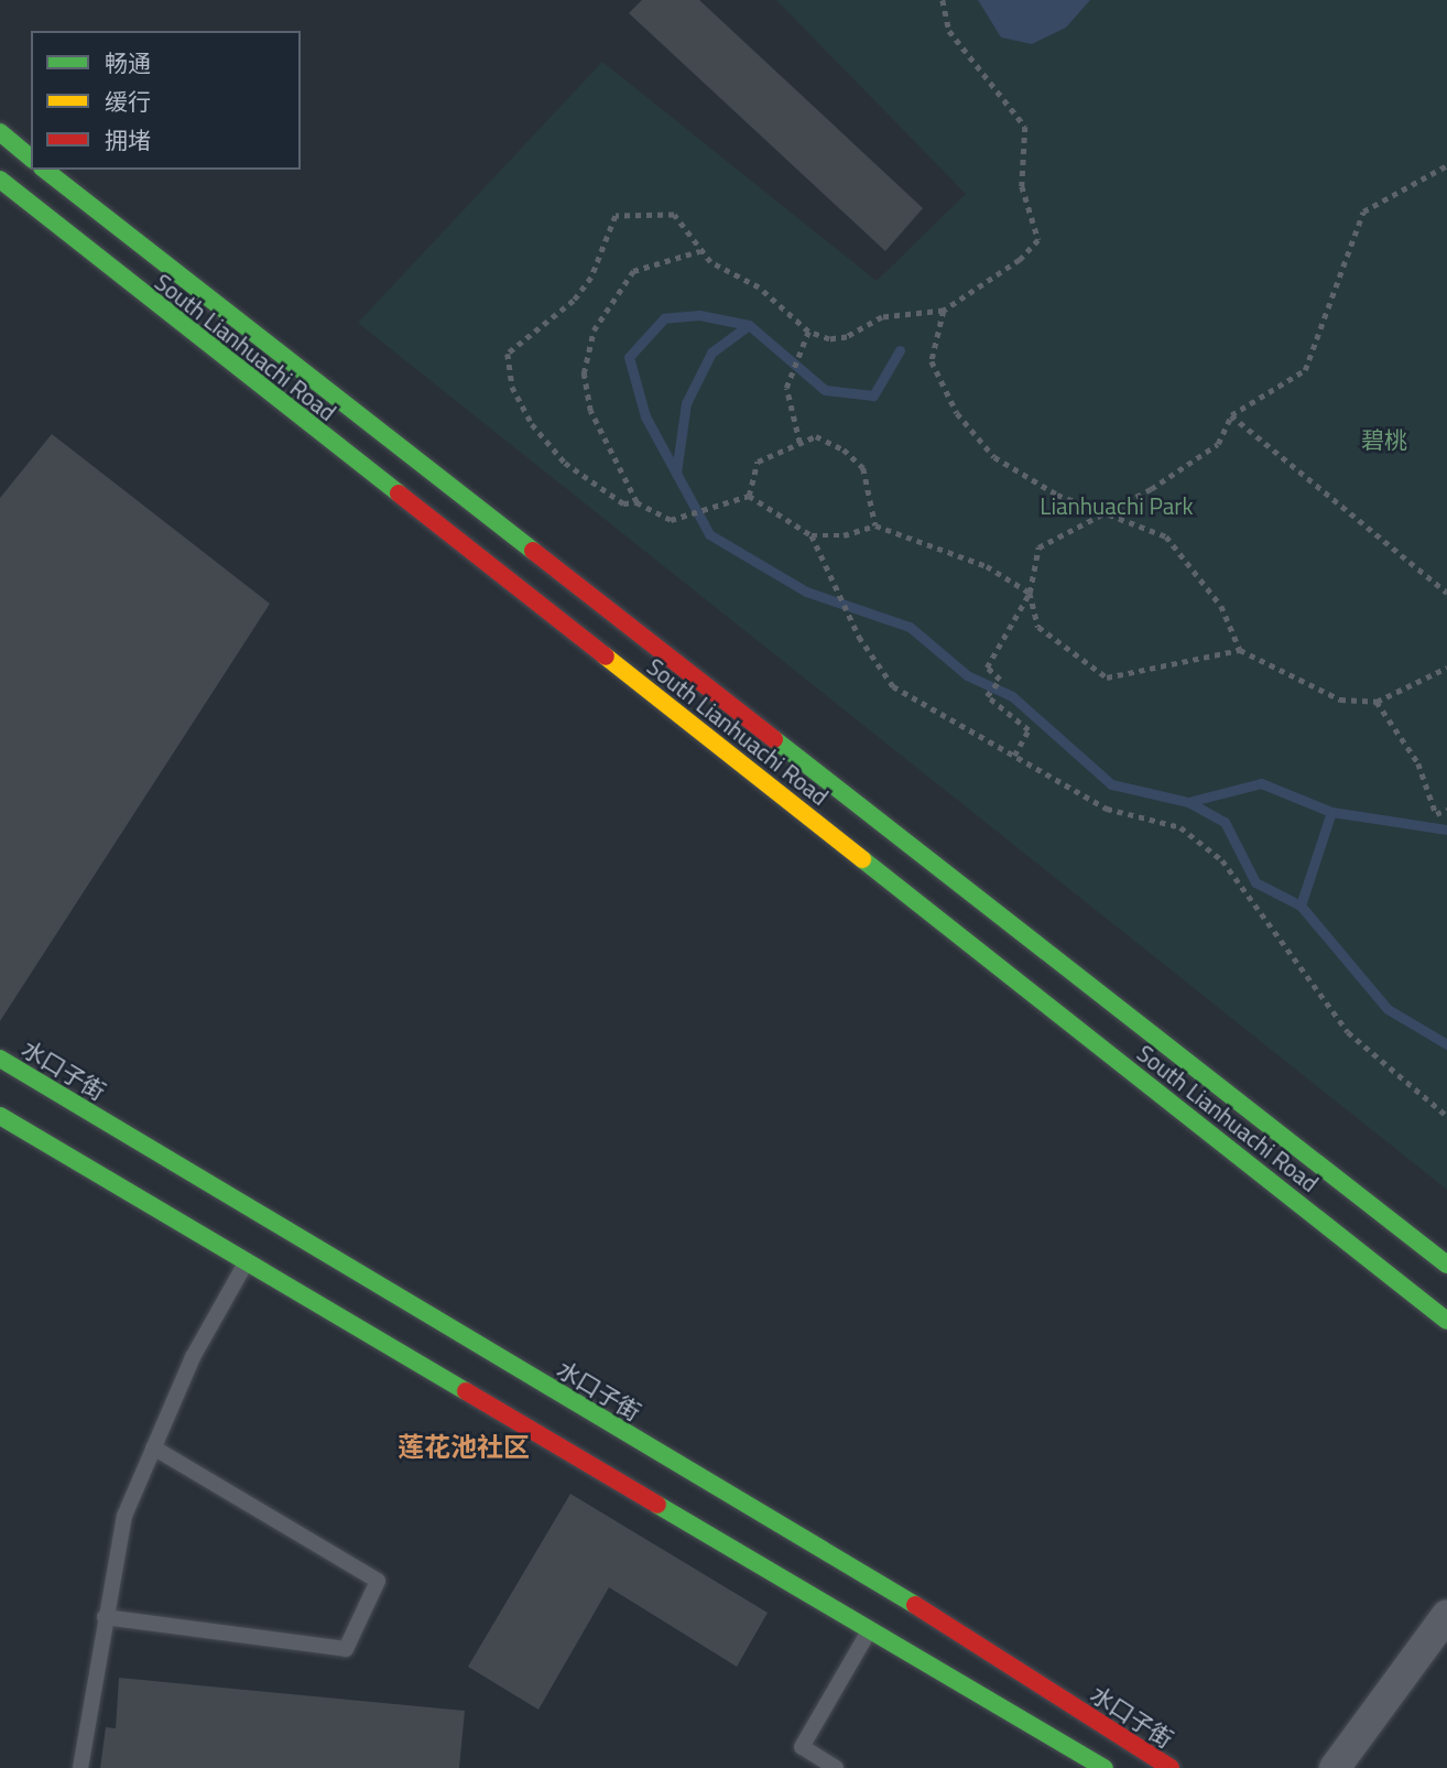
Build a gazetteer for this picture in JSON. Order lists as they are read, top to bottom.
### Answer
{
  "streets": {
    "street": ["South Lianhuachi Road", "水口子街"]
  },
  "districts": ["莲花池社区"],
  "parks": ["碧桃", "Lianhuachi Park"],
  "legend": ["畅通", "缓行", "拥堵"]
}
